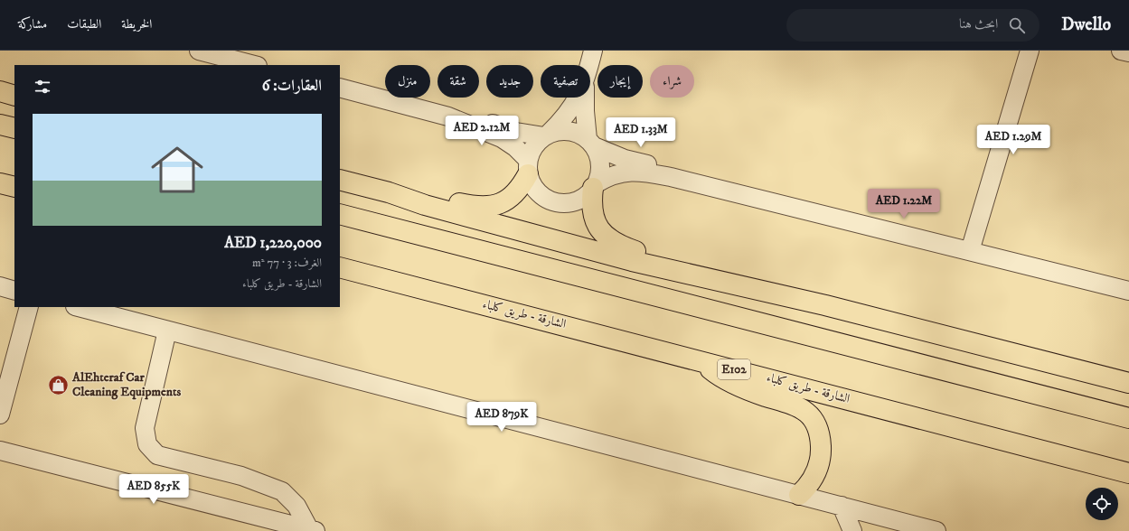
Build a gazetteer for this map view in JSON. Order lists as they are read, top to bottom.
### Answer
{
  "streets": {
    "highway": ["الشارقة - طريق كلباء", "E102"]
  },
  "places": {
    "shop": ["AlEhteraf Car Cleaning Equipments"]
  },
  "page": {
    "header": "Dwello",
    "search": "ابحث هنا",
    "nav": ["الخريطة", "الطبقات", "مشاركة"],
    "chip": [
      "شراء",
      "إيجار",
      "تصفية",
      "جديد",
      "شقة",
      "منزل"
    ],
    "heading": "العقارات: 6",
    "list": [
      {
        "name": "AED 1,220,000",
        "note": "الغرف: 3 · 77 m² · الشارقة - طريق كلباء"
      }
    ],
    "price": [
      "AED 2.12M",
      "AED 1.33M",
      "AED 1.29M",
      "AED 1.22M",
      "AED 879K",
      "AED 855K"
    ]
  }
}
